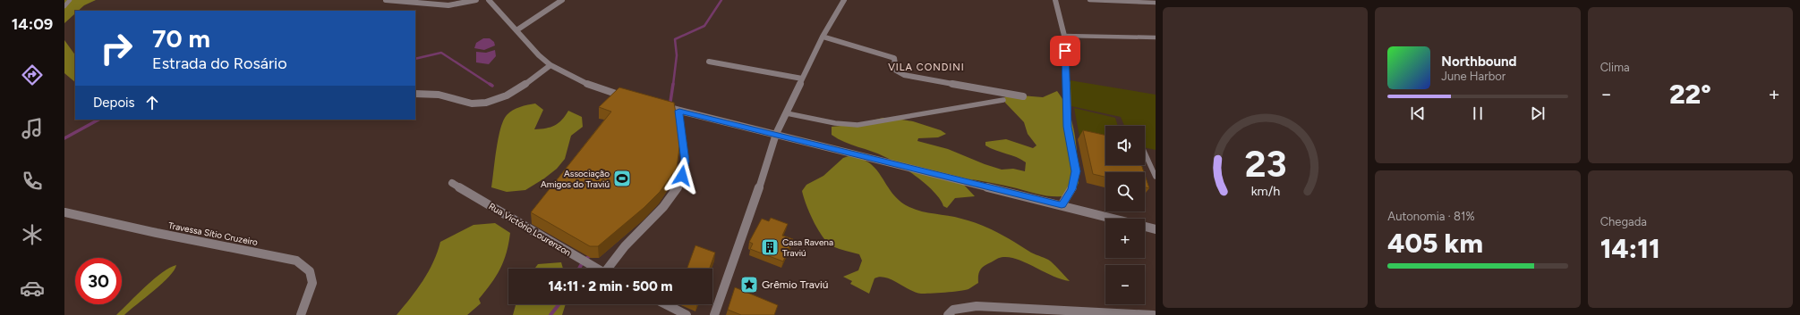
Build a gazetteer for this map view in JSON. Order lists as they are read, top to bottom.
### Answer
{
  "streets": {
    "street": ["Rua Victório Lourenzon", "Travessa Sítio Cruzeiro"]
  },
  "districts": ["VILA CONDINI"],
  "places": {
    "sports": ["Associação Amigos do Traviú"],
    "building": ["Casa Ravena Traviú"],
    "place": ["Grêmio Traviú"]
  },
  "page": {
    "tabs": "14:09",
    "tile": [
      "Clima",
      ["Autonomia · 81%", "405 km"],
      ["Chegada", "14:11"]
    ],
    "turn": ["70 m", "Estrada do Rosário"],
    "song": ["Northbound", "June Harbor"],
    "heat": ["−", "22°", "+"],
    "then": "Depois",
    "map_buttons": ["+", "−"],
    "limit": "30",
    "trip": "14:11 · 2 min · 500 m",
    "gauge": ["23", "km/h"]
  }
}
